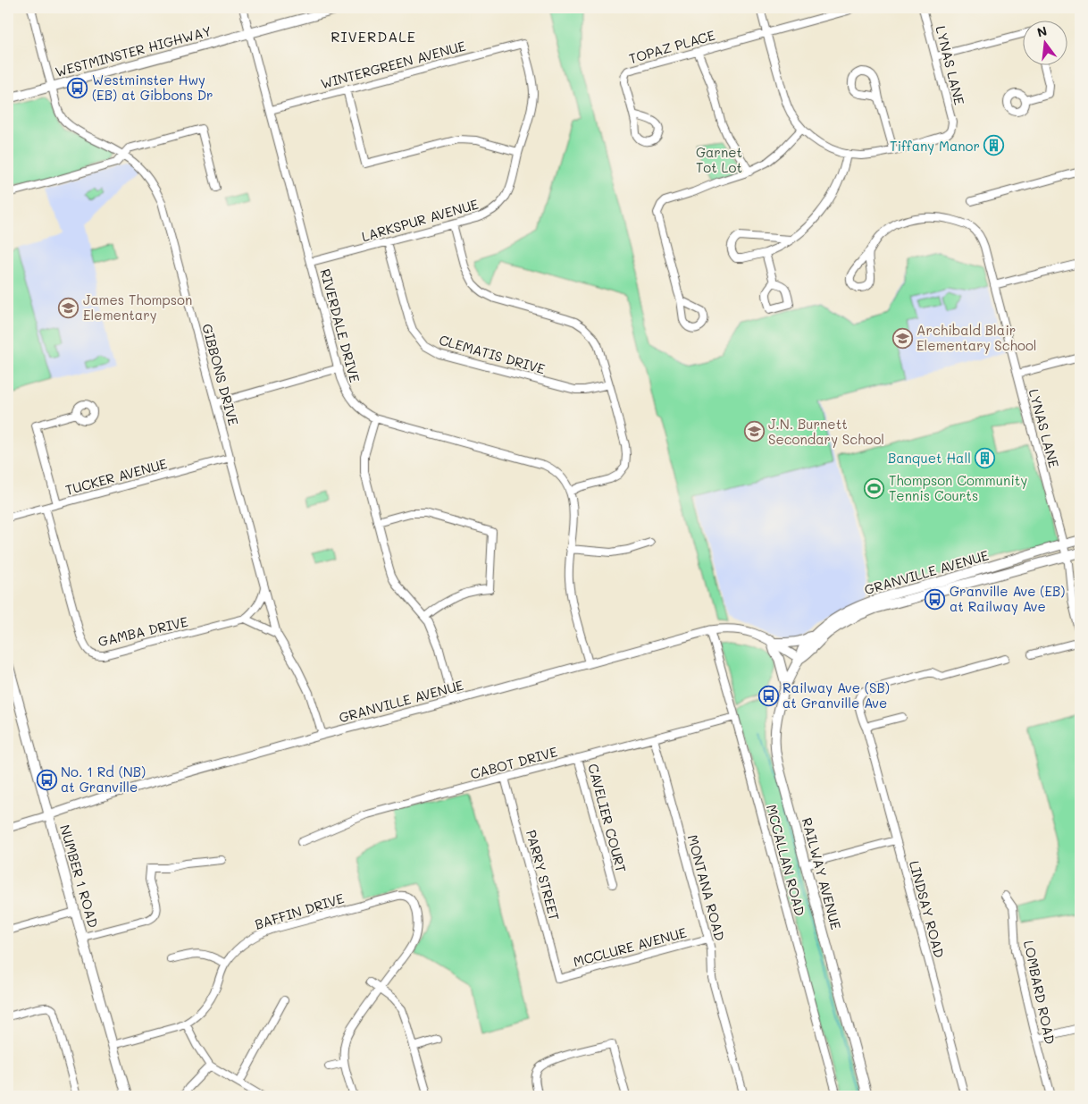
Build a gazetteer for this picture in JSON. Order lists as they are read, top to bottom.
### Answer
{
  "streets": {
    "main road": [
      "WESTMINSTER HIGHWAY",
      "GRANVILLE AVENUE",
      "RAILWAY AVENUE",
      "NUMBER 1 ROAD"
    ],
    "street": [
      "TOPAZ PLACE",
      "WINTERGREEN AVENUE",
      "LYNAS LANE",
      "LARKSPUR AVENUE",
      "RIVERDALE DRIVE",
      "CLEMATIS DRIVE",
      "GIBBONS DRIVE",
      "TUCKER AVENUE",
      "GAMBA DRIVE",
      "CABOT DRIVE",
      "CAVELIER COURT",
      "MCCALLAN ROAD",
      "PARRY STREET",
      "MONTANA ROAD",
      "LINDSAY ROAD",
      "BAFFIN DRIVE",
      "MCCLURE AVENUE",
      "LOMBARD ROAD"
    ]
  },
  "crossings": [
    ["WESTMINSTER HIGHWAY", "RIVERDALE DRIVE"],
    ["WESTMINSTER HIGHWAY", "GIBBONS DRIVE"],
    ["WINTERGREEN AVENUE", "LARKSPUR AVENUE"],
    ["WINTERGREEN AVENUE", "RIVERDALE DRIVE"],
    ["LYNAS LANE", "GRANVILLE AVENUE"],
    ["LARKSPUR AVENUE", "RIVERDALE DRIVE"],
    ["LARKSPUR AVENUE", "CLEMATIS DRIVE"],
    ["RIVERDALE DRIVE", "GRANVILLE AVENUE"],
    ["GIBBONS DRIVE", "TUCKER AVENUE"],
    ["GIBBONS DRIVE", "GRANVILLE AVENUE"],
    ["TUCKER AVENUE", "GAMBA DRIVE"],
    ["GRANVILLE AVENUE", "MCCALLAN ROAD"],
    ["GRANVILLE AVENUE", "RAILWAY AVENUE"],
    ["GRANVILLE AVENUE", "NUMBER 1 ROAD"],
    ["CABOT DRIVE", "CAVELIER COURT"],
    ["CABOT DRIVE", "MCCALLAN ROAD"],
    ["CABOT DRIVE", "PARRY STREET"],
    ["CABOT DRIVE", "MONTANA ROAD"],
    ["PARRY STREET", "MCCLURE AVENUE"],
    ["NUMBER 1 ROAD", "BAFFIN DRIVE"],
    ["MONTANA ROAD", "MCCLURE AVENUE"]
  ],
  "districts": ["RIVERDALE"],
  "parks": ["Garnet Tot Lot"],
  "places": {
    "bus stop": [
      "Westminster Hwy (EB) at Gibbons Dr",
      "Granville Ave (EB) at Railway Ave",
      "Railway Ave (SB) at Granville Ave",
      "No. 1 Rd (NB) at Granville"
    ],
    "building": ["Tiffany Manor", "Banquet Hall"],
    "school or university": ["James Thompson Elementary", "Archibald Blair Elementary School", "J.N. Burnett Secondary School"],
    "sports": ["Thompson Community Tennis Courts"]
  },
  "north": "top"
}
